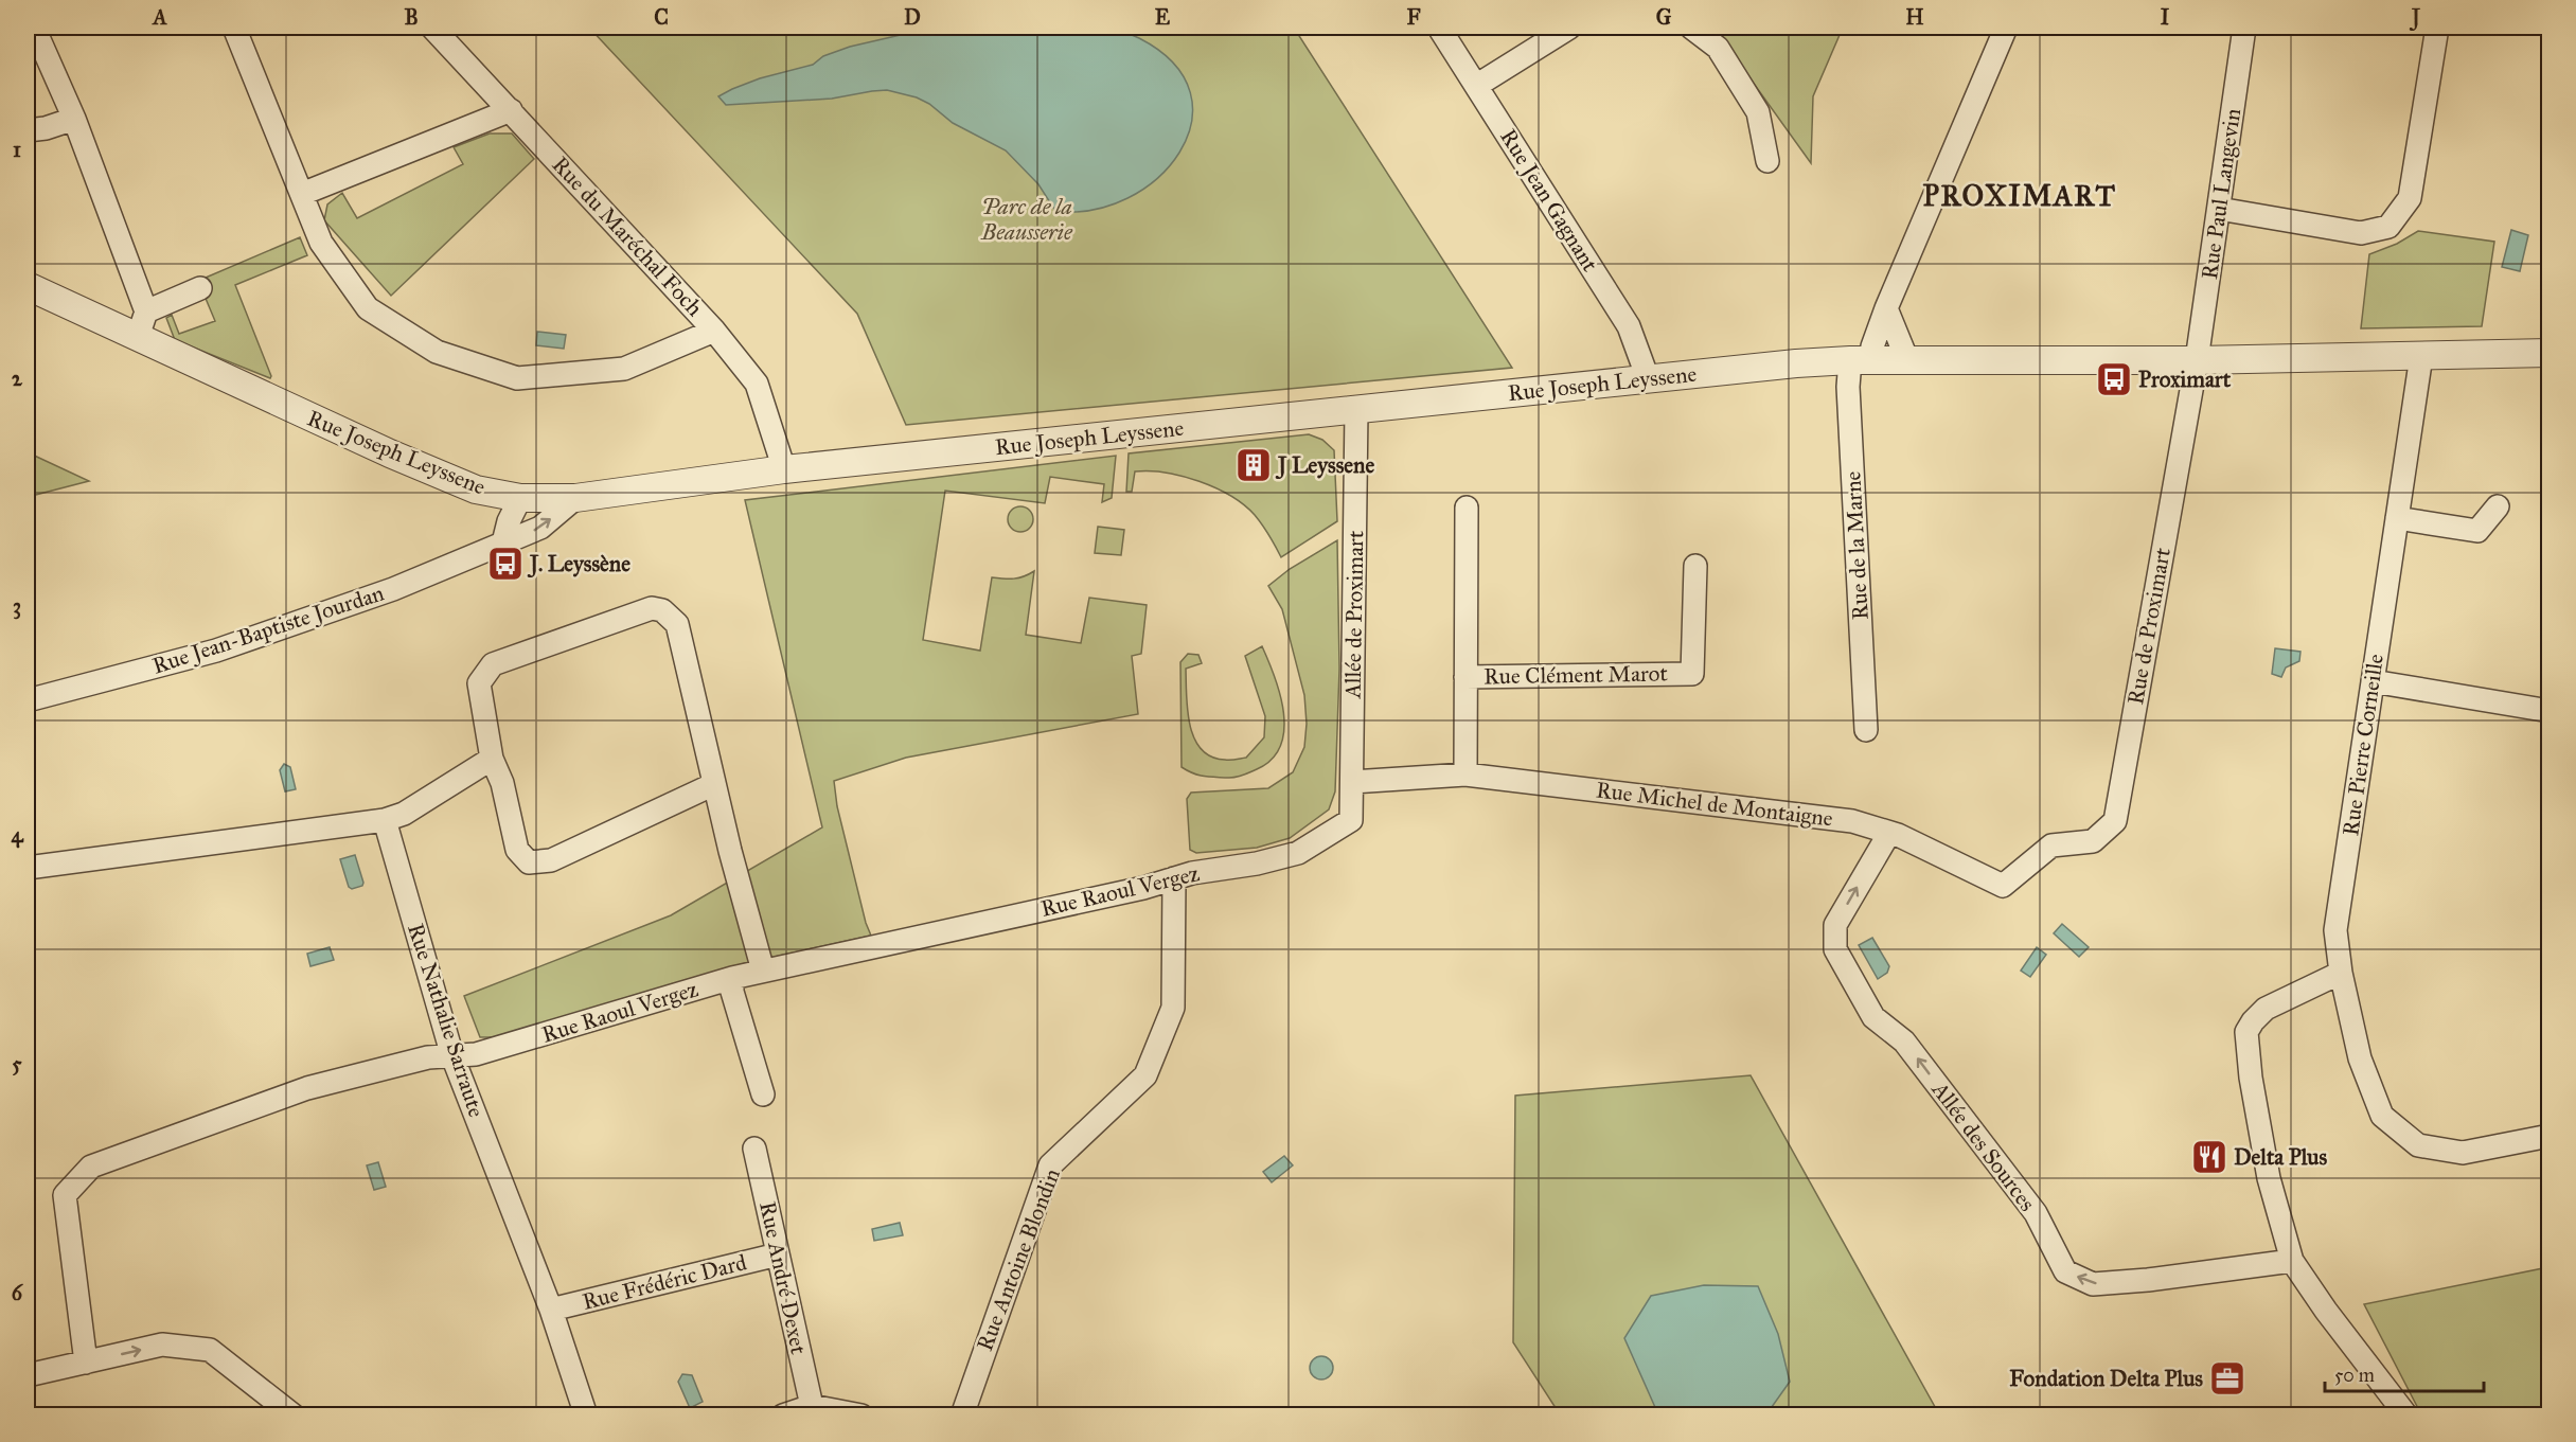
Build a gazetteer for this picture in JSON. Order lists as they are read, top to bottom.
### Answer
{
  "streets": {
    "street": [
      "Rue Paul Langevin",
      "Rue Jean Gagnant",
      "Rue du Maréchal Foch",
      "Rue Joseph Leyssene",
      "Rue de la Marne",
      "Allée de Proximart",
      "Rue de Proximart",
      "Rue Jean-Baptiste Jourdan",
      "Rue Clément Marot",
      "Rue Pierre Corneille",
      "Rue Michel de Montaigne",
      "Rue Raoul Vergez",
      "Rue Nathalie Sarraute",
      "Allée des Sources",
      "Rue Antoine Blondin",
      "Rue André Dexet",
      "Rue Frédéric Dard"
    ]
  },
  "crossings": [
    ["Rue Paul Langevin", "Rue Joseph Leyssene"],
    ["Rue Paul Langevin", "Rue de Proximart"],
    ["Rue Jean Gagnant", "Rue Joseph Leyssene"],
    ["Rue du Maréchal Foch", "Rue Joseph Leyssene"],
    ["Rue Joseph Leyssene", "Rue de la Marne"],
    ["Rue Joseph Leyssene", "Allée de Proximart"],
    ["Rue Joseph Leyssene", "Rue de Proximart"],
    ["Rue Joseph Leyssene", "Rue Jean-Baptiste Jourdan"],
    ["Rue Joseph Leyssene", "Rue Pierre Corneille"],
    ["Allée de Proximart", "Rue Michel de Montaigne"],
    ["Allée de Proximart", "Rue Raoul Vergez"],
    ["Rue de Proximart", "Rue Michel de Montaigne"],
    ["Rue Michel de Montaigne", "Allée des Sources"],
    ["Rue Raoul Vergez", "Rue Nathalie Sarraute"],
    ["Rue Raoul Vergez", "Rue Antoine Blondin"],
    ["Rue Nathalie Sarraute", "Rue Frédéric Dard"],
    ["Rue André Dexet", "Rue Frédéric Dard"]
  ],
  "districts": ["PROXIMART"],
  "parks": ["Parc de la Beausserie"],
  "places": {
    "bus stop": ["Proximart", "J. Leyssène"],
    "building": ["J Leyssene"],
    "restaurant": ["Delta Plus"],
    "office": ["Fondation Delta Plus"]
  },
  "scale_bar": "50 m",
  "grid": {
    "columns": [
      "A",
      "B",
      "C",
      "D",
      "E",
      "F",
      "G",
      "H",
      "I",
      "J"
    ],
    "rows": [
      "1",
      "2",
      "3",
      "4",
      "5",
      "6"
    ]
  }
}
